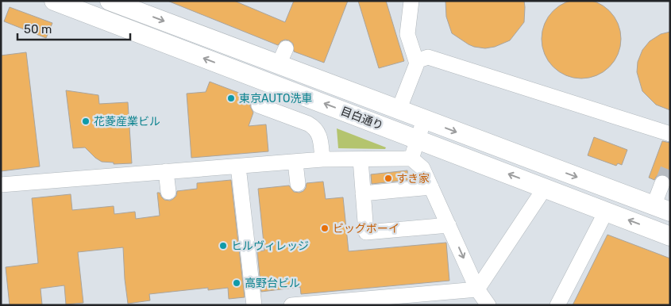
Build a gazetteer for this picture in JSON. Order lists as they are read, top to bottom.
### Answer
{
  "streets": {
    "main road": ["目白通り"]
  },
  "places": [
    "東京AUTO洗車",
    "花菱産業ビル",
    "すき家",
    "ビッグボーイ",
    "ヒルヴィレッジ",
    "高野台ビル"
  ],
  "scale_bar": "50 m"
}
